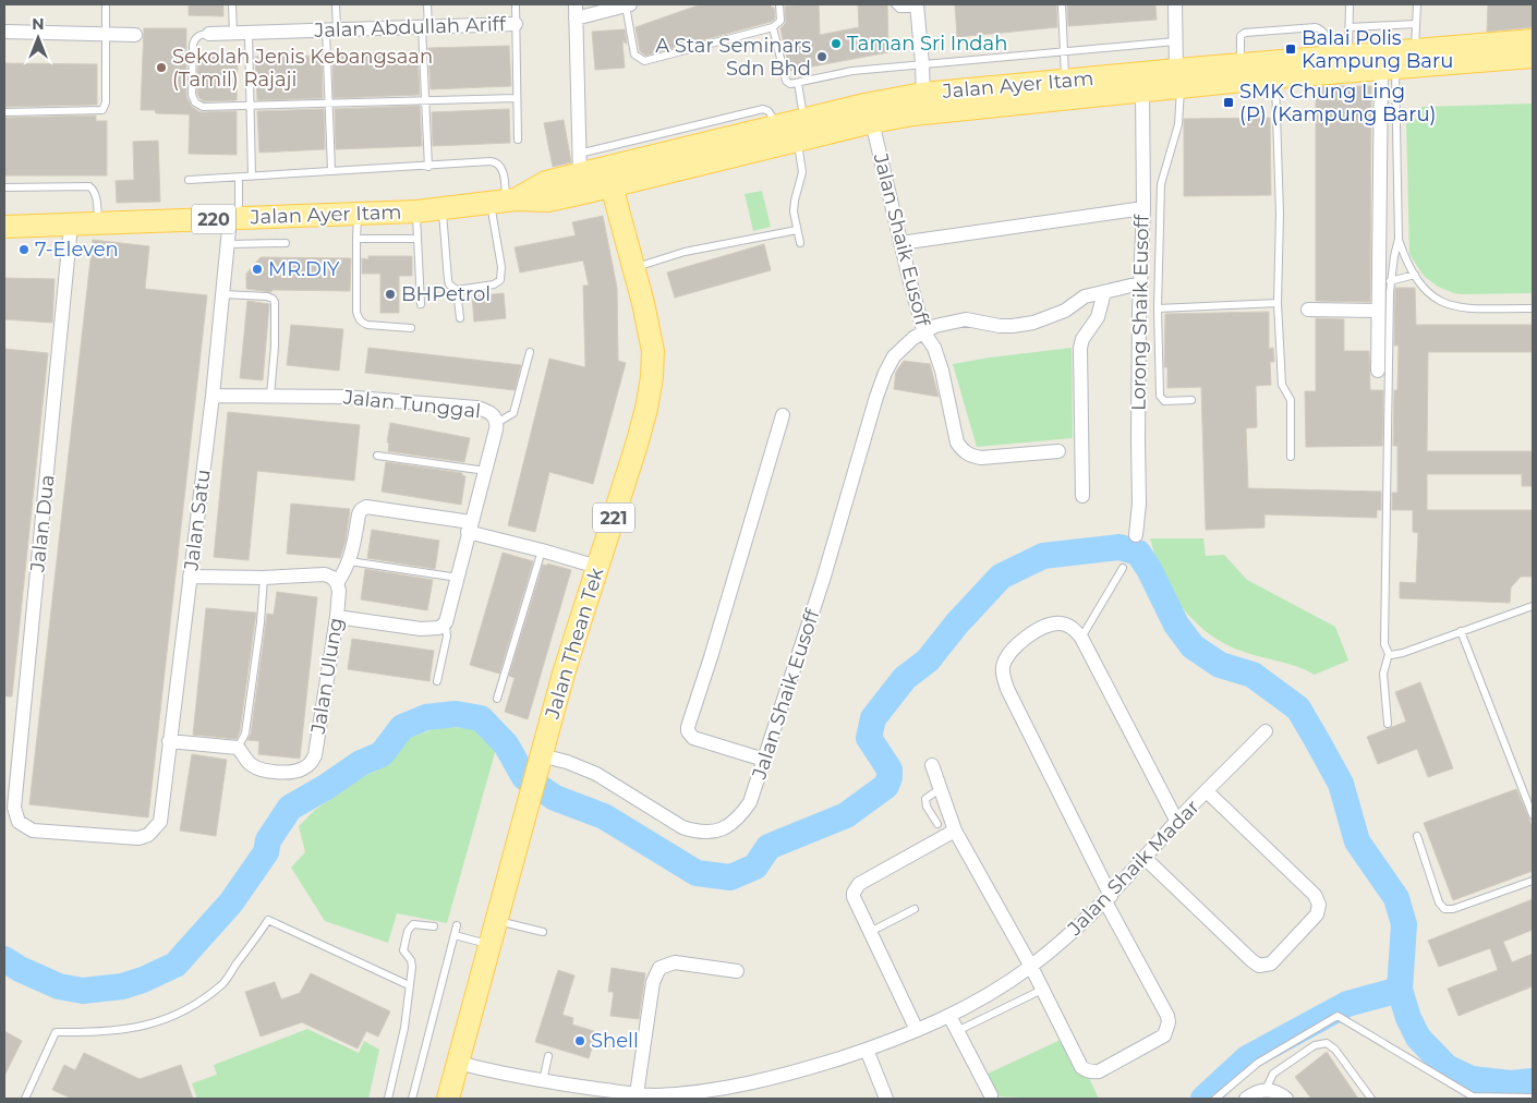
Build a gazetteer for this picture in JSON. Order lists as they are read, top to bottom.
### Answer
{
  "streets": {
    "main road": [
      "Jalan Ayer Itam",
      "220",
      "221",
      "Jalan Thean Tek"
    ],
    "street": [
      "Jalan Abdullah Ariff",
      "Jalan Shaik Eusoff",
      "Lorong Shaik Eusoff",
      "Jalan Tunggal",
      "Jalan Satu",
      "Jalan Dua",
      "Jalan Ulung",
      "Jalan Shaik Madar"
    ]
  },
  "crossings": [
    ["Jalan Ayer Itam", "Jalan Shaik Eusoff"],
    ["Jalan Ayer Itam", "Lorong Shaik Eusoff"],
    ["Jalan Ayer Itam", "Jalan Satu"],
    ["Jalan Ayer Itam", "Jalan Dua"],
    ["Jalan Ayer Itam", "Jalan Thean Tek"],
    ["Jalan Shaik Eusoff", "Jalan Thean Tek"],
    ["Jalan Tunggal", "Jalan Satu"],
    ["Jalan Satu", "Jalan Dua"],
    ["Jalan Thean Tek", "Jalan Shaik Madar"]
  ],
  "places": {
    "other": [
      "Taman Sri Indah",
      "A Star Seminars Sdn Bhd",
      "Sekolah Jenis Kebangsaan (Tamil) Rajaji",
      "7-Eleven",
      "MR.DIY",
      "BHPetrol",
      "Shell"
    ],
    "transit": ["Balai Polis Kampung Baru", "SMK Chung Ling (P) (Kampung Baru)"]
  },
  "north": "top"
}
